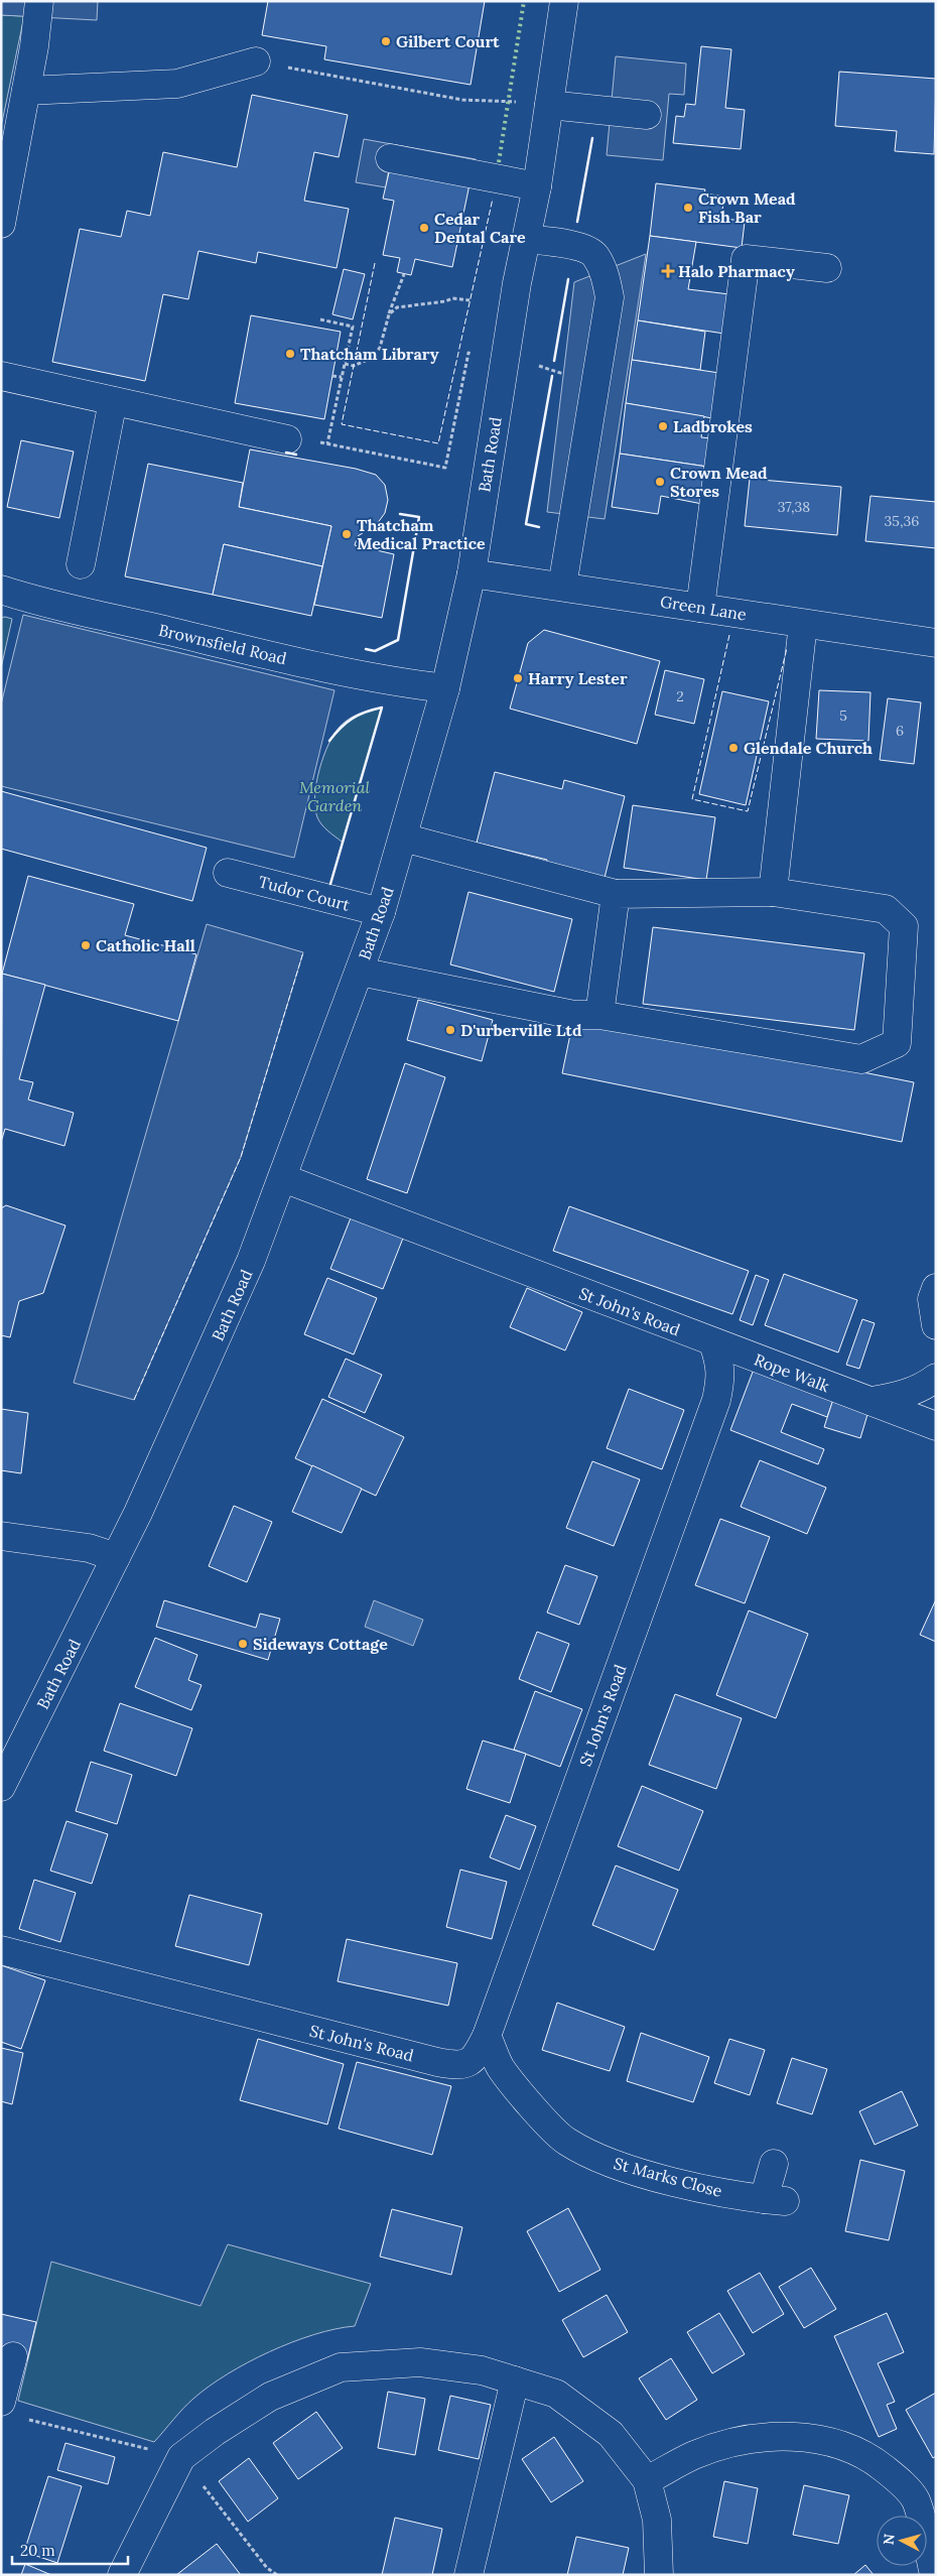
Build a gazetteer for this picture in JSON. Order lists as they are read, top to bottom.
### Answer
{
  "streets": {
    "street": [
      "Bath Road",
      "Green Lane",
      "Brownsfield Road",
      "Tudor Court",
      "St John's Road",
      "Rope Walk",
      "St Marks Close"
    ]
  },
  "crossings": [
    ["Bath Road", "Green Lane"],
    ["Bath Road", "Brownsfield Road"],
    ["Bath Road", "Tudor Court"],
    ["Bath Road", "St John's Road"],
    ["St John's Road", "Rope Walk"],
    ["St John's Road", "St Marks Close"]
  ],
  "parks": ["Memorial Garden"],
  "places": {
    "other": [
      "Gilbert Court",
      "Crown Mead Fish Bar",
      "Cedar Dental Care",
      "Thatcham Library",
      "Ladbrokes",
      "Crown Mead Stores",
      "Thatcham Medical Practice",
      "Harry Lester",
      "Glendale Church",
      "Catholic Hall",
      "D'urberville Ltd",
      "Sideways Cottage"
    ],
    "health": ["Halo Pharmacy"]
  },
  "house_numbers": [
    "37,38",
    "35,36",
    "2",
    "5",
    "6"
  ],
  "scale_bar": "20 m",
  "north": "left"
}
